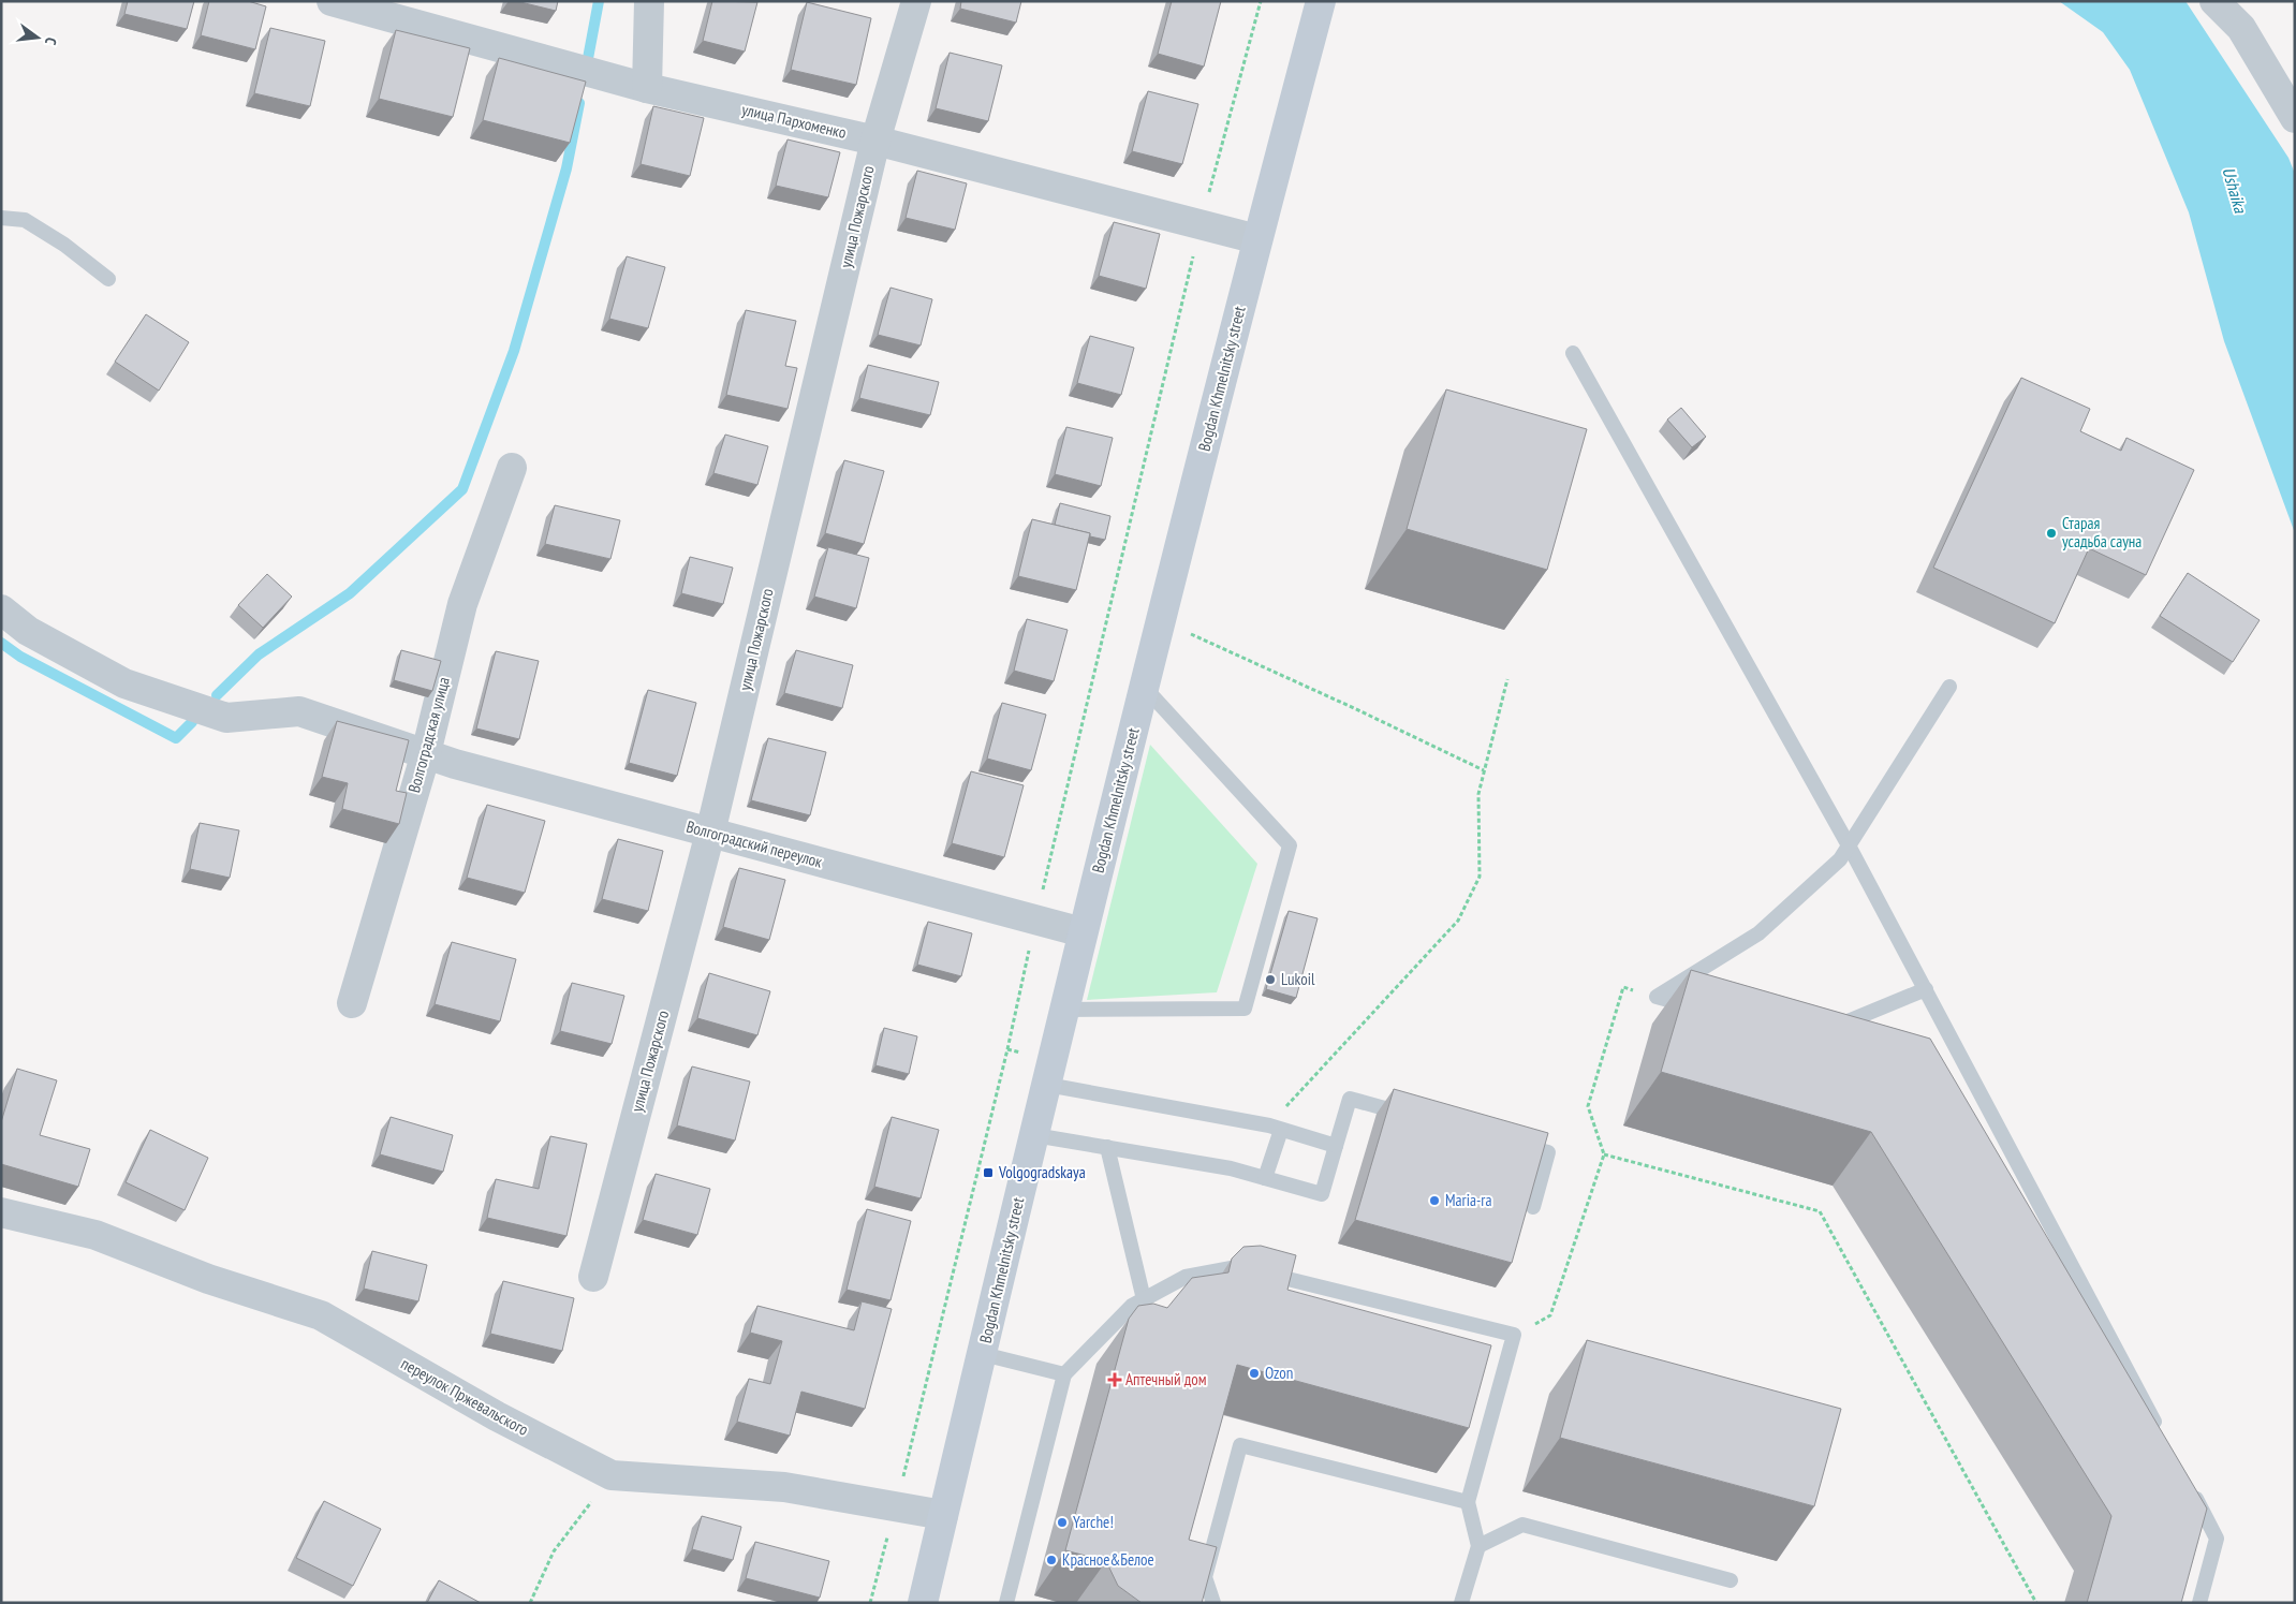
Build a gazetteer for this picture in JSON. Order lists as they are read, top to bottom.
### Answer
{
  "streets": {
    "street": [
      "улица Пархоменко",
      "улица Пожарского",
      "Bogdan Khmelnitsky street",
      "Волгоградская улица",
      "Волгоградский переулок",
      "переулок Пржевальского"
    ]
  },
  "crossings": [
    ["улица Пархоменко", "улица Пожарского"],
    ["улица Пархоменко", "Bogdan Khmelnitsky street"],
    ["улица Пожарского", "Волгоградский переулок"],
    ["Bogdan Khmelnitsky street", "Волгоградский переулок"],
    ["Bogdan Khmelnitsky street", "переулок Пржевальского"],
    ["Волгоградская улица", "Волгоградский переулок"]
  ],
  "water": ["Ushaika"],
  "places": {
    "other": [
      "Старая усадьба сауна",
      "Lukoil",
      "Maria-ra",
      "Ozon",
      "Yarche!",
      "Красное&Белое"
    ],
    "transit": ["Volgogradskaya"],
    "health": ["Аптечный дом"]
  },
  "north": "right"
}
